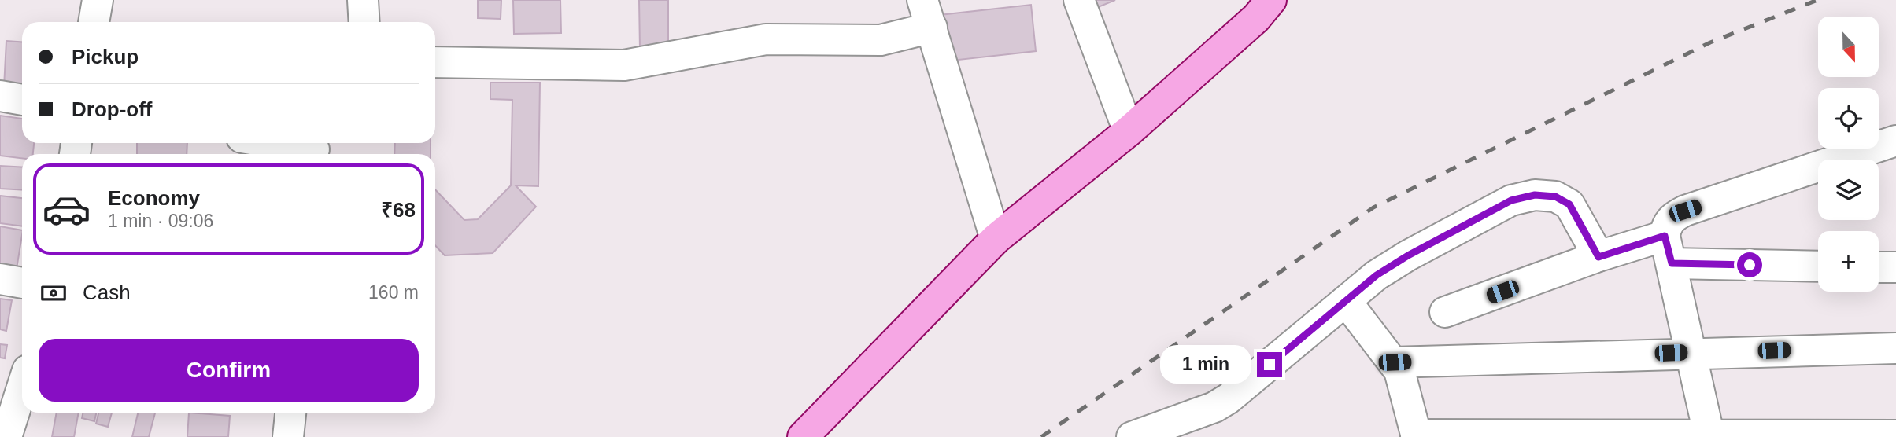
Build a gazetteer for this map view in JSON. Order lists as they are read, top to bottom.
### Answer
{
  "north": "bottom",
  "page": {
    "map_buttons": "+",
    "banner": ["Pickup", "Drop-off"],
    "list": [
      {
        "name": "Economy",
        "note": "1 min · 09:06",
        "value": "₹68"
      }
    ],
    "pay": ["Cash", "160 m"],
    "buttons": "Confirm",
    "bubble": "1 min"
  }
}
